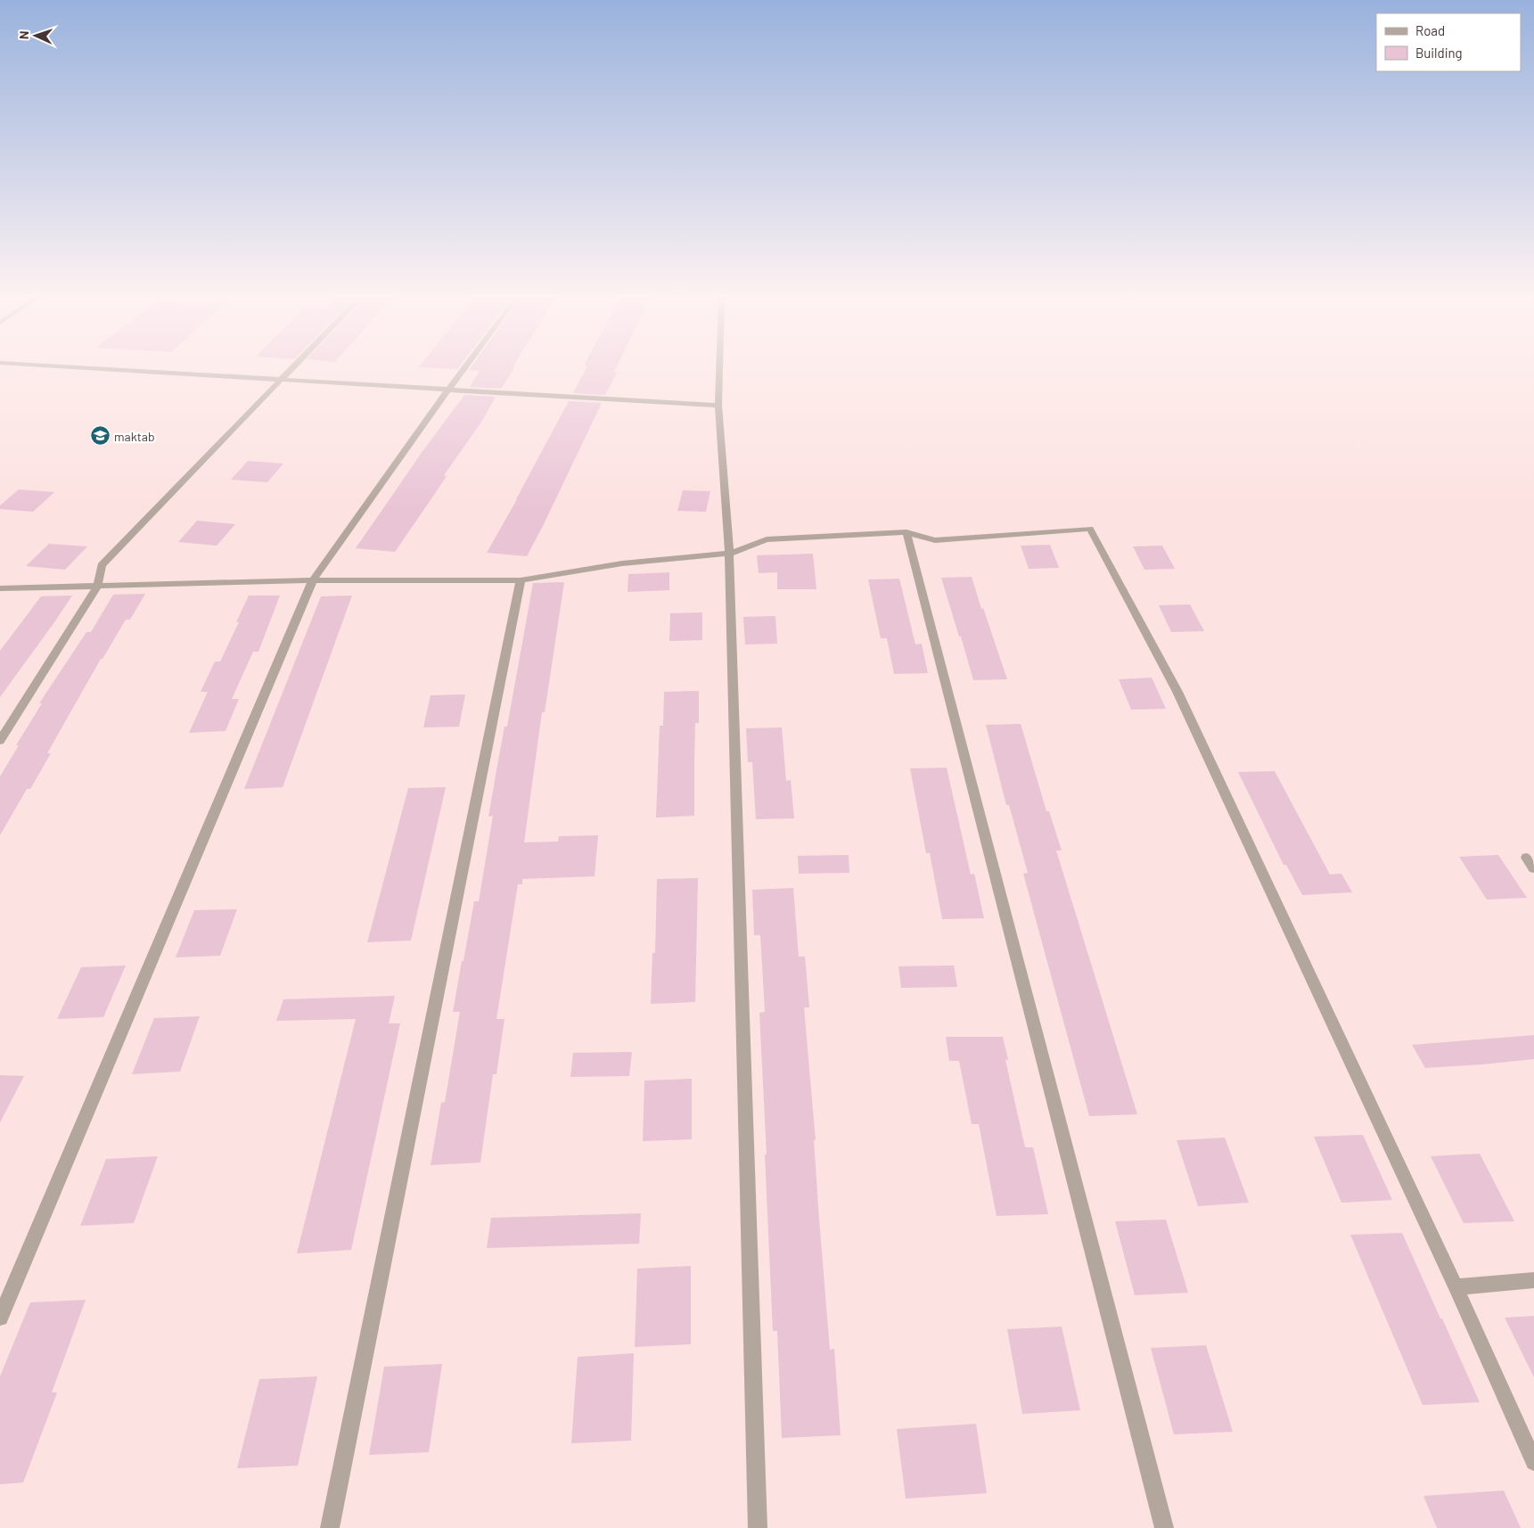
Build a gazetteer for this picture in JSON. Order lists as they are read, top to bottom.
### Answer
{
  "places": {
    "school or university": ["maktab"]
  },
  "legend": ["Road", "Building"],
  "north": "left"
}
